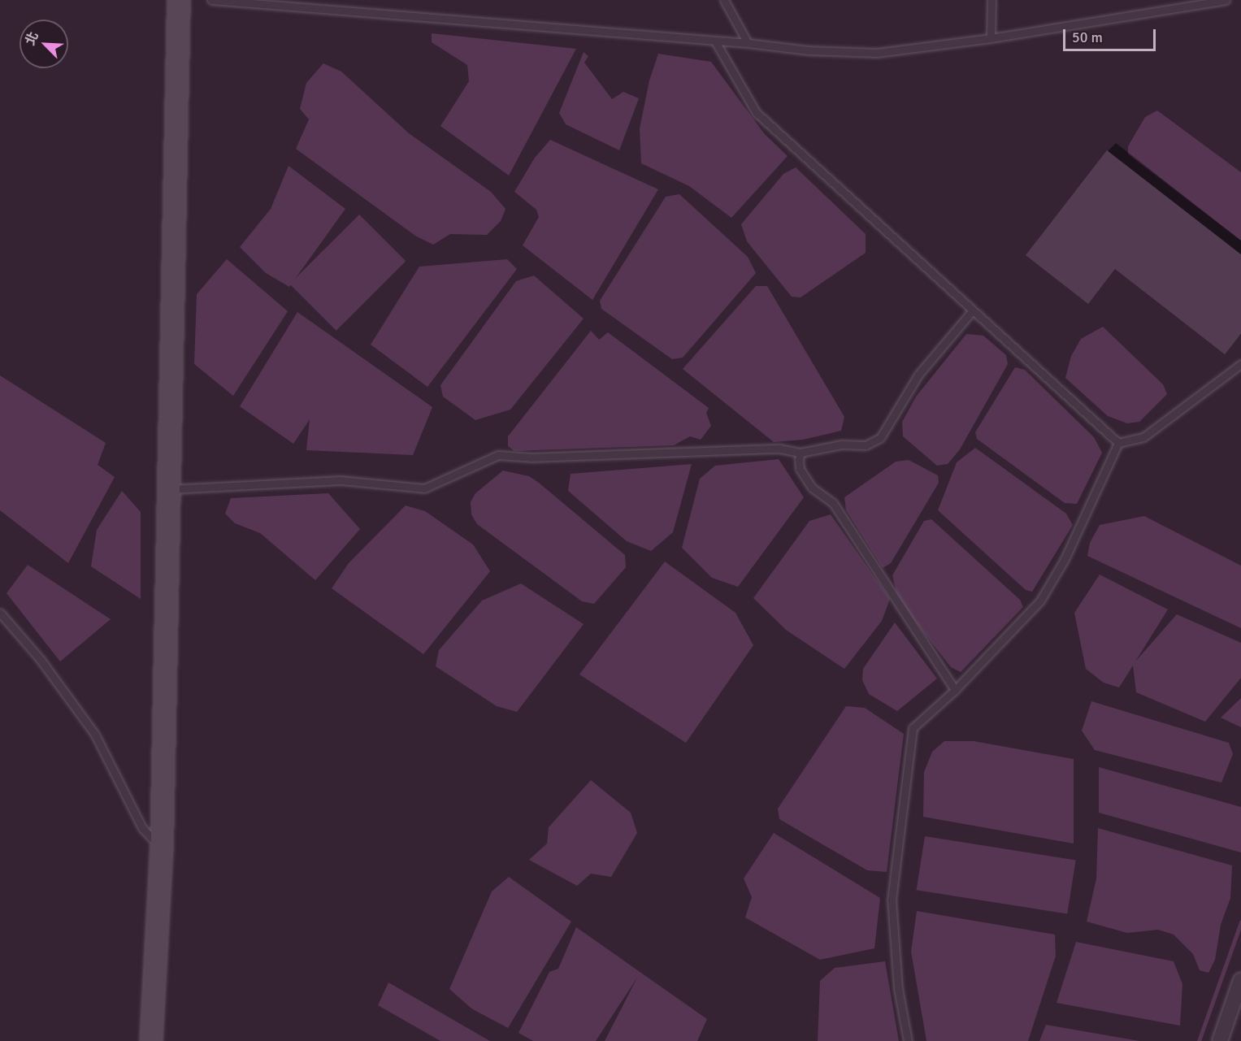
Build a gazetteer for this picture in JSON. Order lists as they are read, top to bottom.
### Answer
{
  "scale_bar": "50 m",
  "north": "top left"
}
